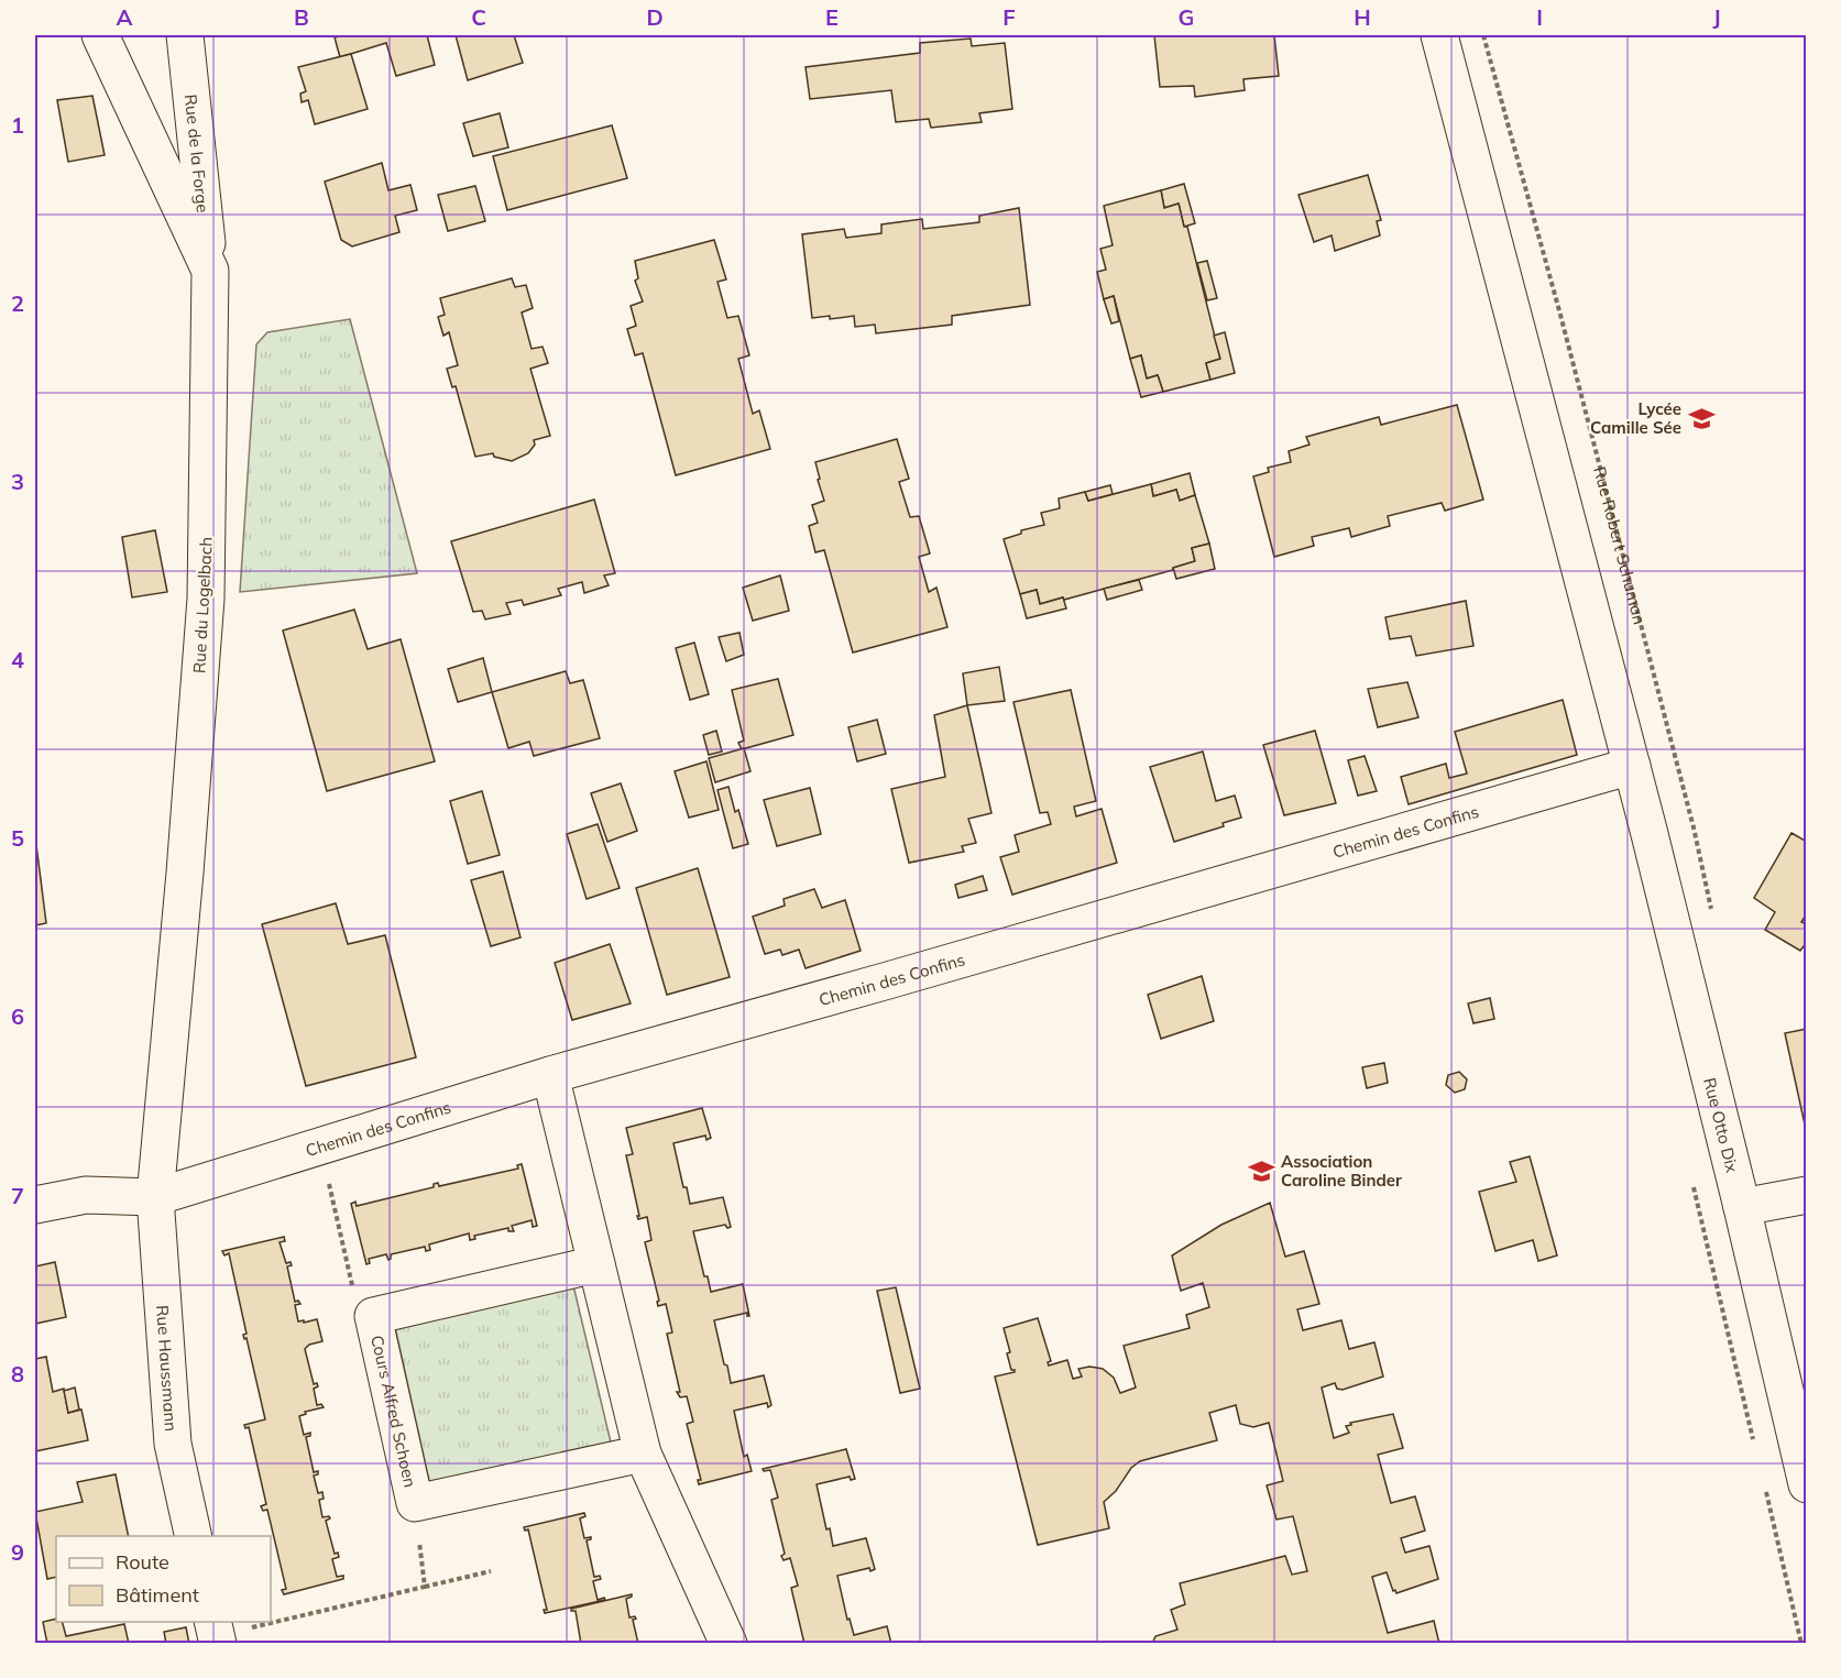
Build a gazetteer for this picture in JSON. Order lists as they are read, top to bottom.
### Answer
{
  "streets": {
    "street": [
      "Rue de la Forge",
      "Rue du Logelbach",
      "Chemin des Confins",
      "Rue Otto Dix",
      "Rue Haussmann",
      "Cours Alfred Schoen"
    ],
    "path": ["Rue Robert Schuman"]
  },
  "crossings": [
    ["Rue de la Forge", "Rue du Logelbach"],
    ["Rue du Logelbach", "Chemin des Confins"],
    ["Rue du Logelbach", "Rue Haussmann"],
    ["Chemin des Confins", "Rue Otto Dix"],
    ["Chemin des Confins", "Rue Haussmann"]
  ],
  "places": {
    "school or university": ["Lycée Camille Sée", "Association Caroline Binder"]
  },
  "legend": ["Route", "Bâtiment"],
  "grid": {
    "columns": [
      "A",
      "B",
      "C",
      "D",
      "E",
      "F",
      "G",
      "H",
      "I",
      "J"
    ],
    "rows": [
      "1",
      "2",
      "3",
      "4",
      "5",
      "6",
      "7",
      "8",
      "9"
    ]
  }
}
